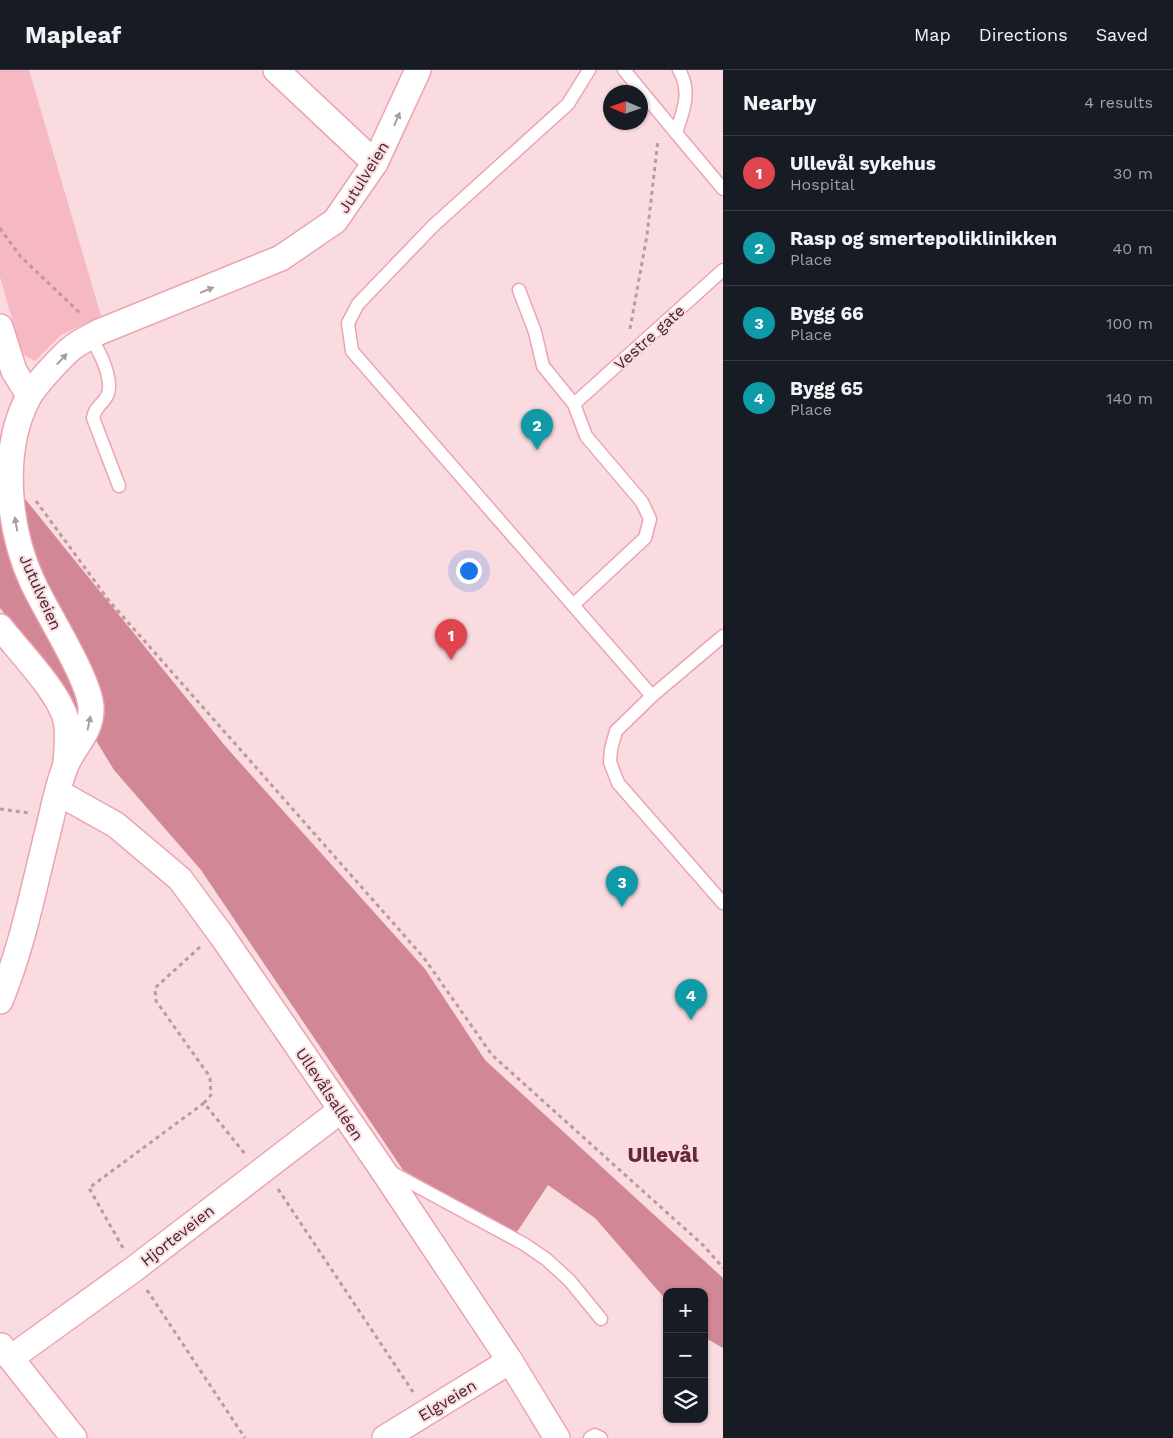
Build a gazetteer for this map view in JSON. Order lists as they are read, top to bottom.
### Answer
{
  "streets": {
    "street": [
      "Jutulveien",
      "Ullevålsalléen",
      "Hjorteveien",
      "Elgveien"
    ],
    "lane": ["Vestre gate"]
  },
  "crossings": [
    ["Jutulveien", "Ullevålsalléen"],
    ["Ullevålsalléen", "Hjorteveien"],
    ["Ullevålsalléen", "Elgveien"]
  ],
  "one_way": ["Jutulveien"],
  "districts": ["Ullevål"],
  "north": "left",
  "page": {
    "header": "Mapleaf",
    "nav": ["Map", "Directions", "Saved"],
    "heading": ["Nearby", "4 results"],
    "list": [
      {
        "mark": "1",
        "name": "Ullevål sykehus",
        "note": "Hospital",
        "value": "30 m"
      },
      {
        "mark": "2",
        "name": "Rasp og smertepoliklinikken",
        "note": "Place",
        "value": "40 m"
      },
      {
        "mark": "3",
        "name": "Bygg 66",
        "note": "Place",
        "value": "100 m"
      },
      {
        "mark": "4",
        "name": "Bygg 65",
        "note": "Place",
        "value": "140 m"
      }
    ],
    "pins": [
      "2",
      "1",
      "3",
      "4"
    ],
    "map_buttons": ["+", "−"]
  }
}
